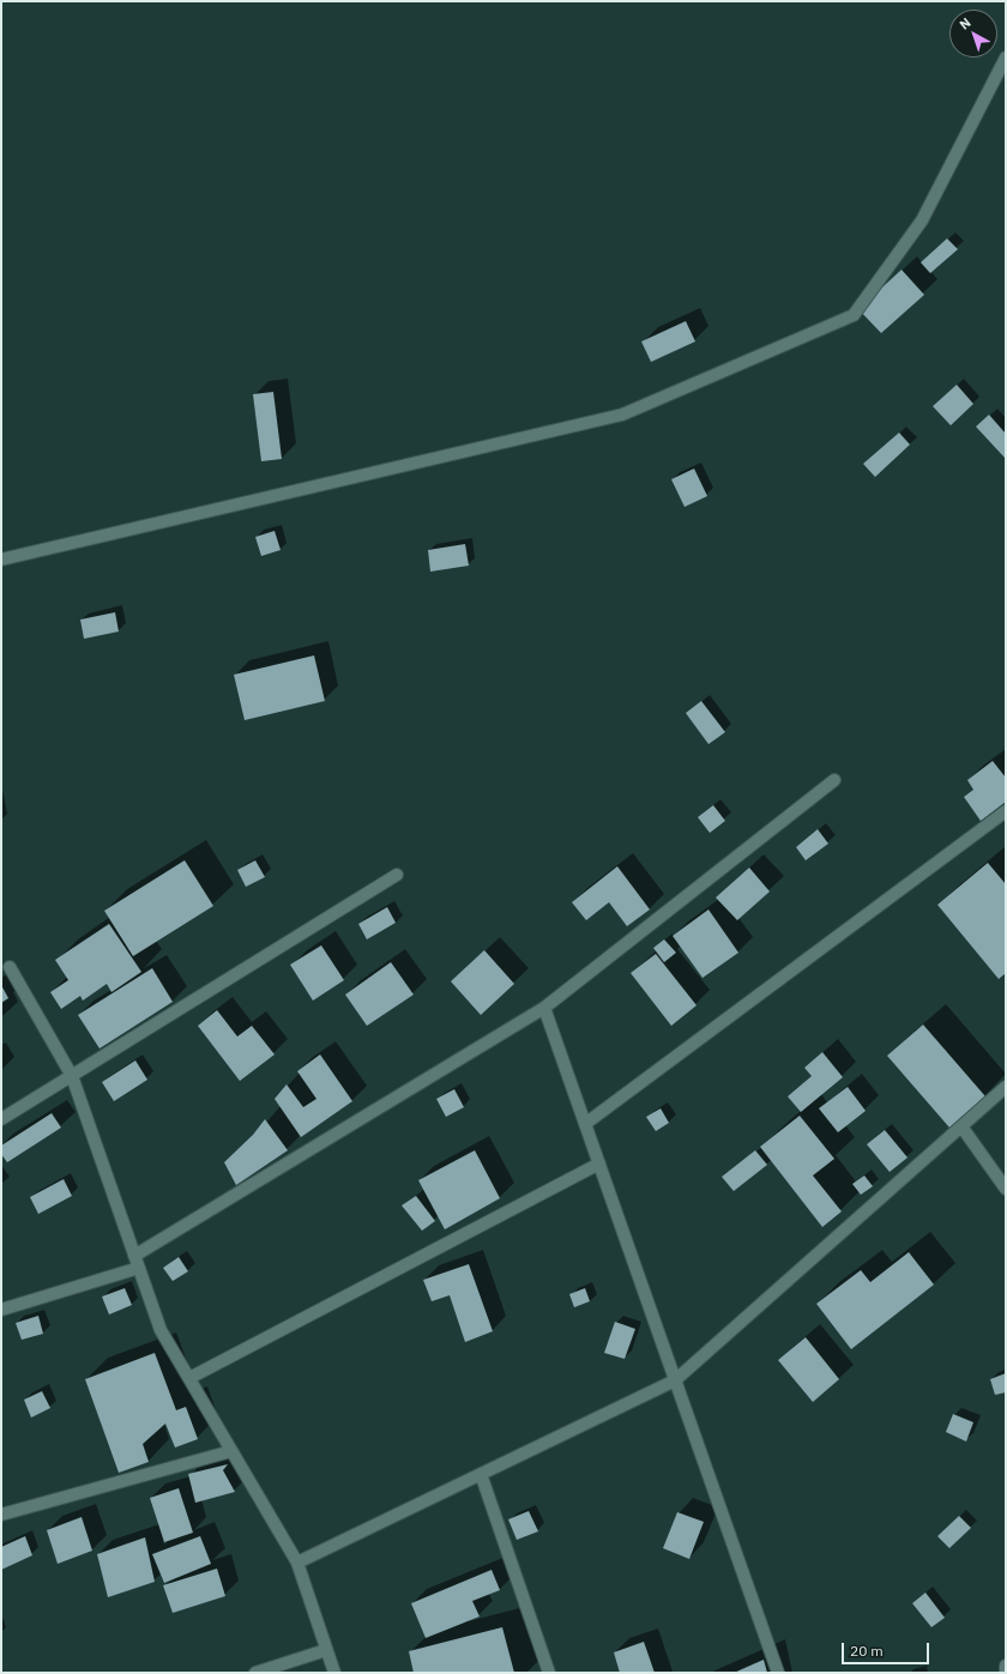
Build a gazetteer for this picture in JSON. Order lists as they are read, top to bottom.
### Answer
{
  "scale_bar": "20 m",
  "north": "top left"
}
